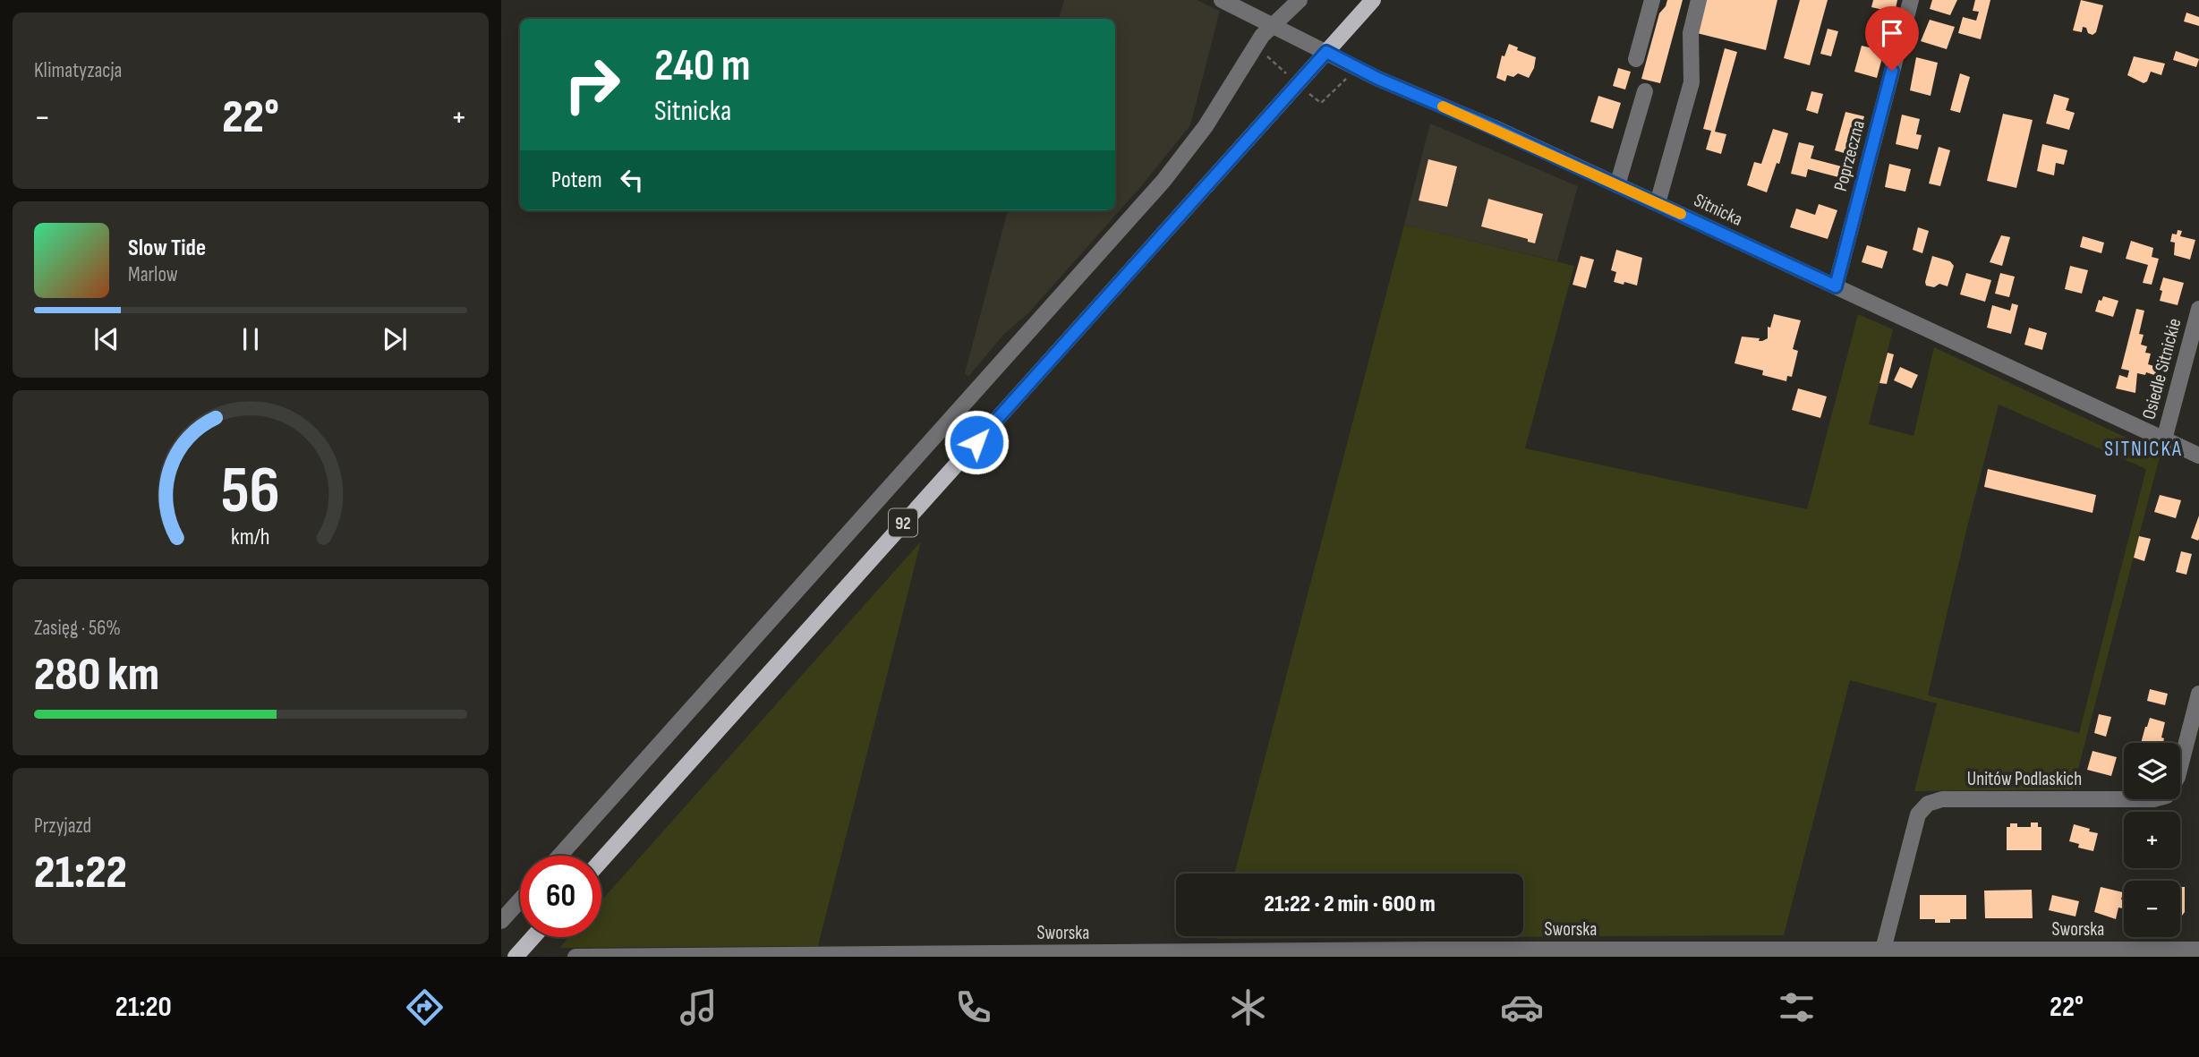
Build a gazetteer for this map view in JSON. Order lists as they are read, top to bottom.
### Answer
{
  "streets": {
    "main road": ["92"],
    "street": [
      "Poprzeczna",
      "Sitnicka",
      "Osiedle Sitnickie",
      "Unitów Podlaskich",
      "Sworska"
    ]
  },
  "crossings": [
    ["Poprzeczna", "Sitnicka"],
    ["Sitnicka", "Osiedle Sitnickie"],
    ["Sitnicka", "92"],
    ["Unitów Podlaskich", "Sworska"]
  ],
  "districts": ["SITNICKA"],
  "page": {
    "tile": [
      "Klimatyzacja",
      ["Zasięg · 56%", "280 km"],
      ["Przyjazd", "21:22"]
    ],
    "turn": ["240 m", "Sitnicka"],
    "heat": ["−", "22°", "+"],
    "then": "Potem",
    "song": ["Slow Tide", "Marlow"],
    "map_buttons": ["+", "−"],
    "limit": "60",
    "trip": "21:22 · 2 min · 600 m",
    "tabs": ["21:20", "22°"],
    "gauge": ["56", "km/h"]
  }
}
